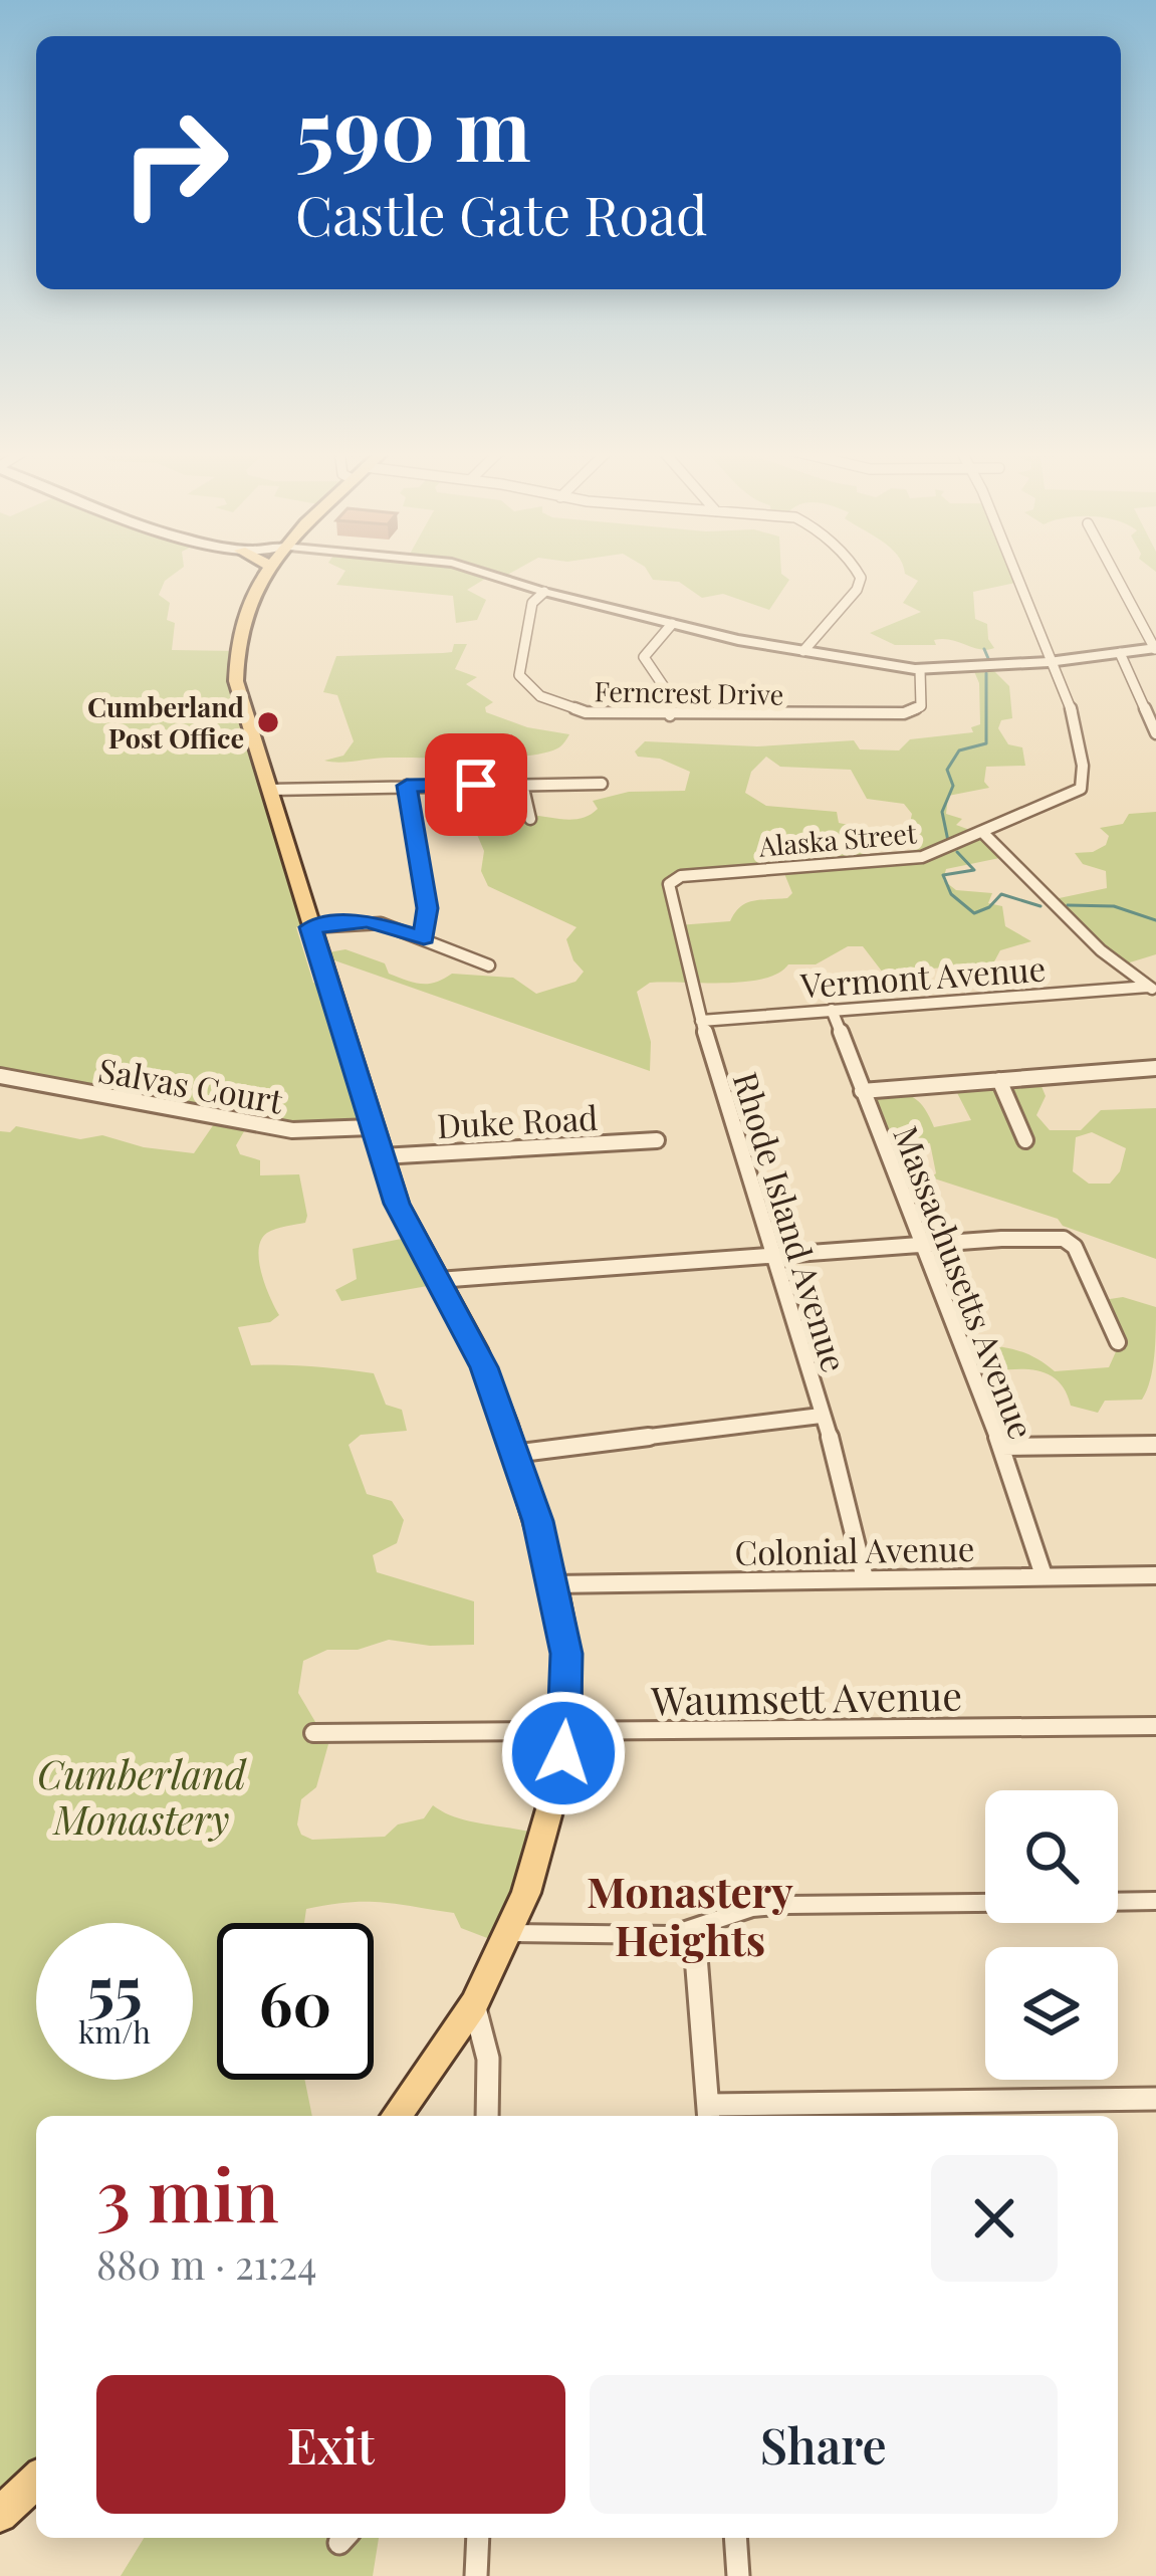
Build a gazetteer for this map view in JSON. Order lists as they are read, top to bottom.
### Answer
{
  "streets": {
    "street": [
      "Ferncrest Drive",
      "Alaska Street",
      "Vermont Avenue",
      "Salvas Court",
      "Duke Road",
      "Rhode Island Avenue",
      "Massachusetts Avenue",
      "Colonial Avenue",
      "Waumsett Avenue"
    ]
  },
  "crossings": [
    ["Alaska Street", "Rhode Island Avenue"],
    ["Vermont Avenue", "Rhode Island Avenue"],
    ["Vermont Avenue", "Massachusetts Avenue"],
    ["Rhode Island Avenue", "Colonial Avenue"],
    ["Massachusetts Avenue", "Colonial Avenue"]
  ],
  "districts": ["Monastery Heights"],
  "parks": ["Cumberland Monastery"],
  "places": ["Cumberland Post Office"],
  "page": {
    "turn": ["590 m", "Castle Gate Road"],
    "speed": "55 km/h",
    "limit": "60",
    "heading": ["3 min", "880 m · 21:24"],
    "buttons": ["Exit", "Share"]
  }
}
